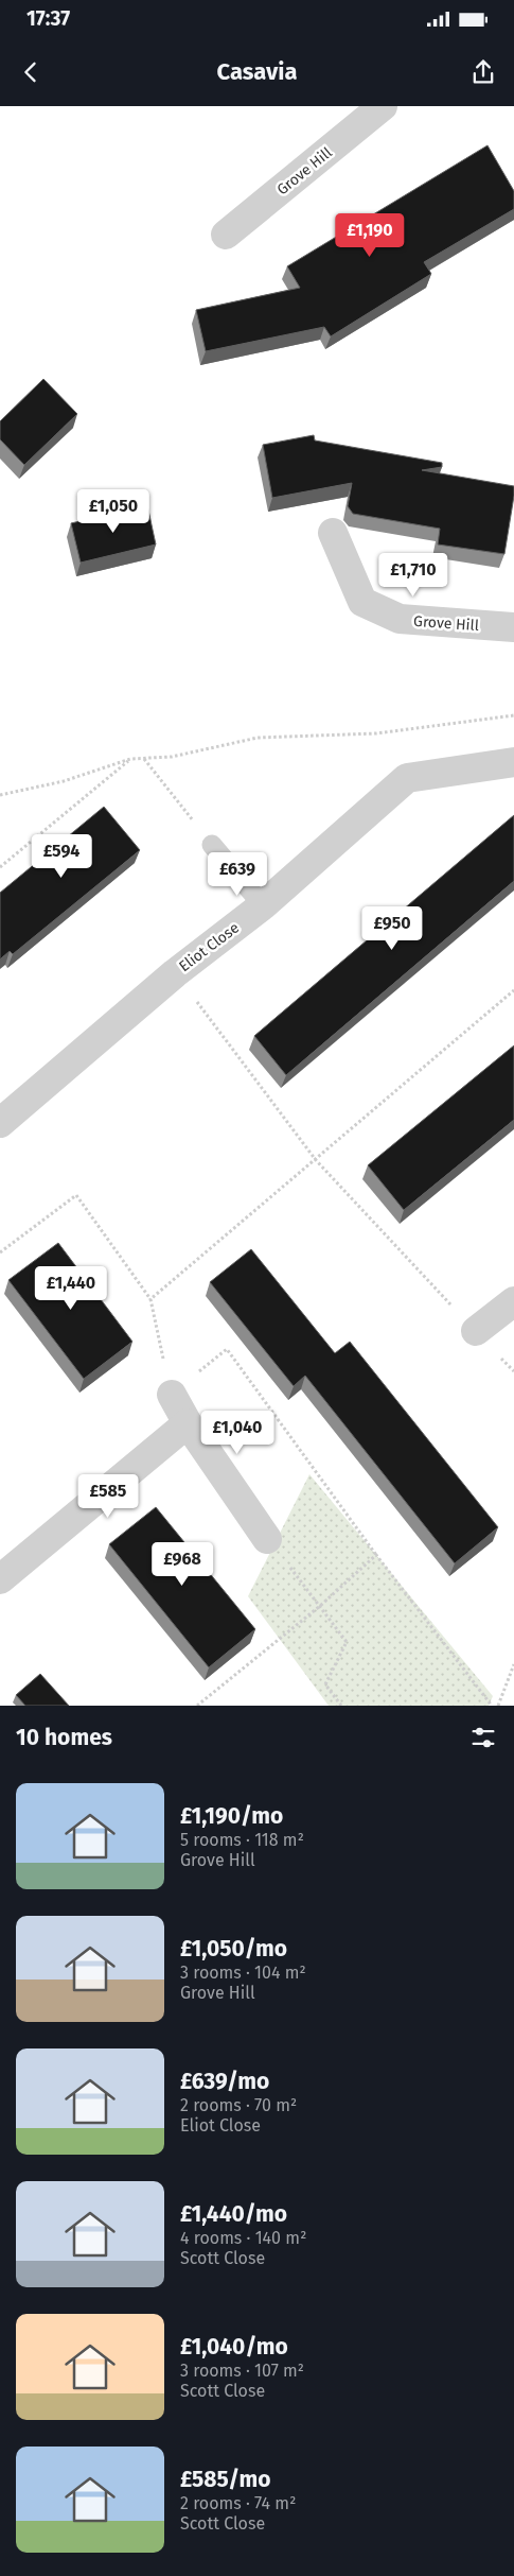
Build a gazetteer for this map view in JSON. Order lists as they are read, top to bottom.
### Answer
{
  "streets": {
    "street": ["Grove Hill", "Eliot Close"]
  },
  "page": {
    "status": "17:37",
    "header": "Casavia",
    "price": [
      "£1,190",
      "£1,050",
      "£1,710",
      "£594",
      "£639",
      "£950",
      "£1,440",
      "£1,040",
      "£585",
      "£968"
    ],
    "heading": "10 homes",
    "list": [
      {
        "name": "£1,190/mo",
        "note": "5 rooms · 118 m² · Grove Hill"
      },
      {
        "name": "£1,050/mo",
        "note": "3 rooms · 104 m² · Grove Hill"
      },
      {
        "name": "£639/mo",
        "note": "2 rooms · 70 m² · Eliot Close"
      },
      {
        "name": "£1,440/mo",
        "note": "4 rooms · 140 m² · Scott Close"
      },
      {
        "name": "£1,040/mo",
        "note": "3 rooms · 107 m² · Scott Close"
      },
      {
        "name": "£585/mo",
        "note": "2 rooms · 74 m² · Scott Close"
      }
    ]
  }
}
